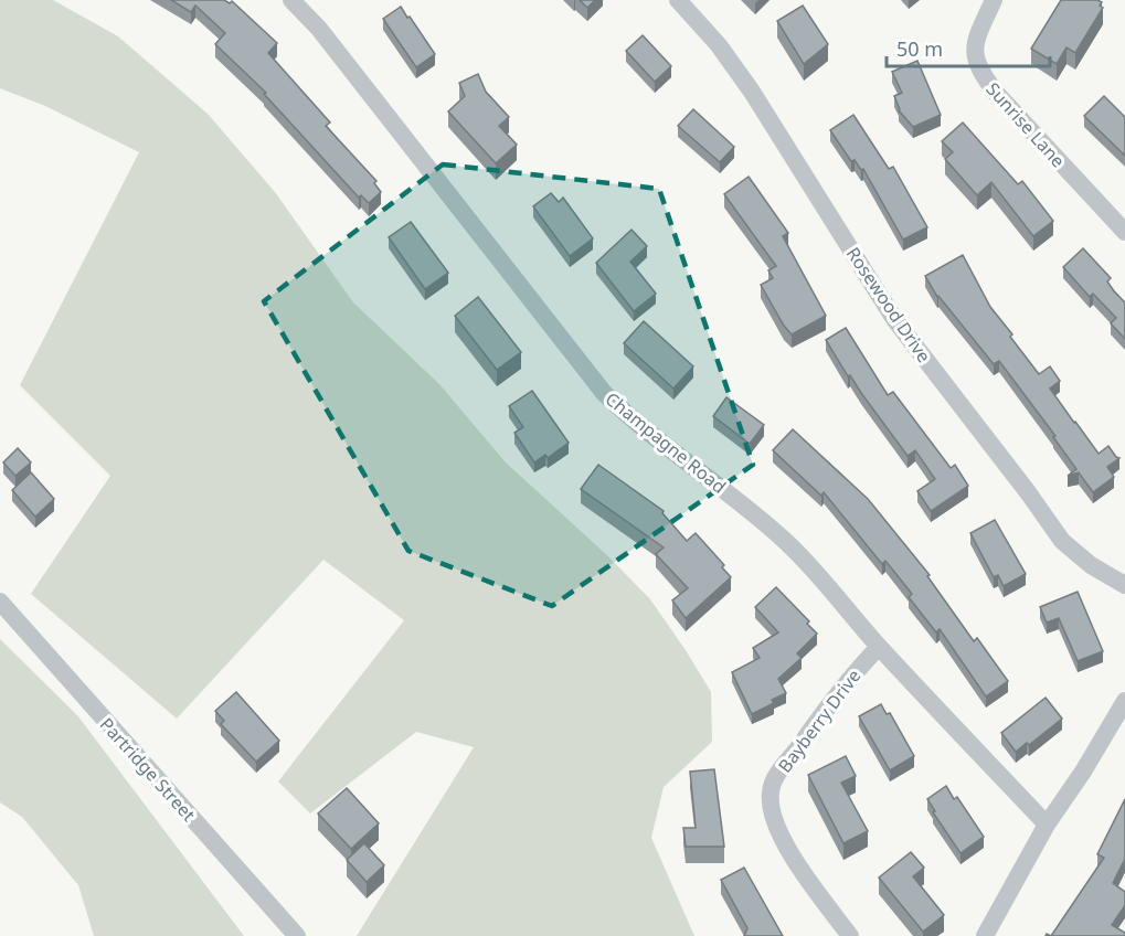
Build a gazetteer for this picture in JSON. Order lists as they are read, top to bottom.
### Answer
{
  "streets": {
    "street": [
      "Sunrise Lane",
      "Rosewood Drive",
      "Champagne Road",
      "Bayberry Drive",
      "Partridge Street"
    ]
  },
  "crossings": [
    ["Champagne Road", "Bayberry Drive"]
  ],
  "scale_bar": "50 m"
}
